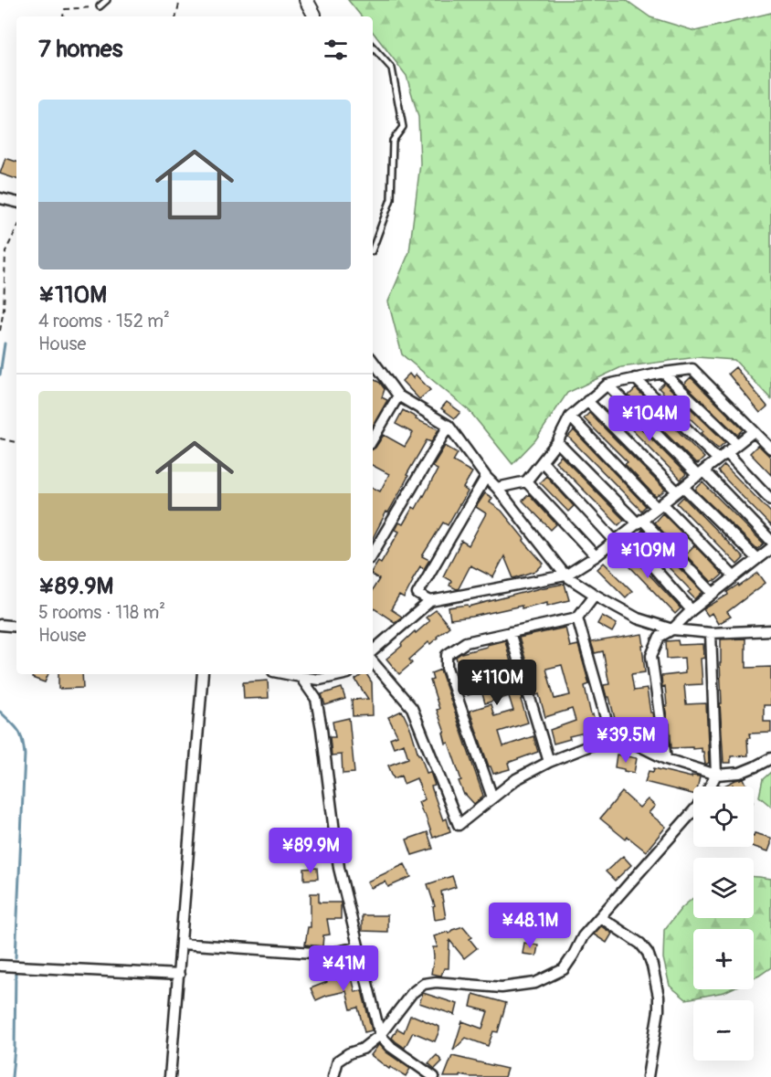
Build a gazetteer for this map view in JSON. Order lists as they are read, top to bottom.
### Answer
{
  "page": {
    "heading": "7 homes",
    "list": [
      {
        "name": "¥110M",
        "note": "4 rooms · 152 m² · House"
      },
      {
        "name": "¥89.9M",
        "note": "5 rooms · 118 m² · House"
      }
    ],
    "price": [
      "¥104M",
      "¥109M",
      "¥110M",
      "¥39.5M",
      "¥89.9M",
      "¥48.1M",
      "¥41M"
    ],
    "map_buttons": ["+", "−"]
  }
}
